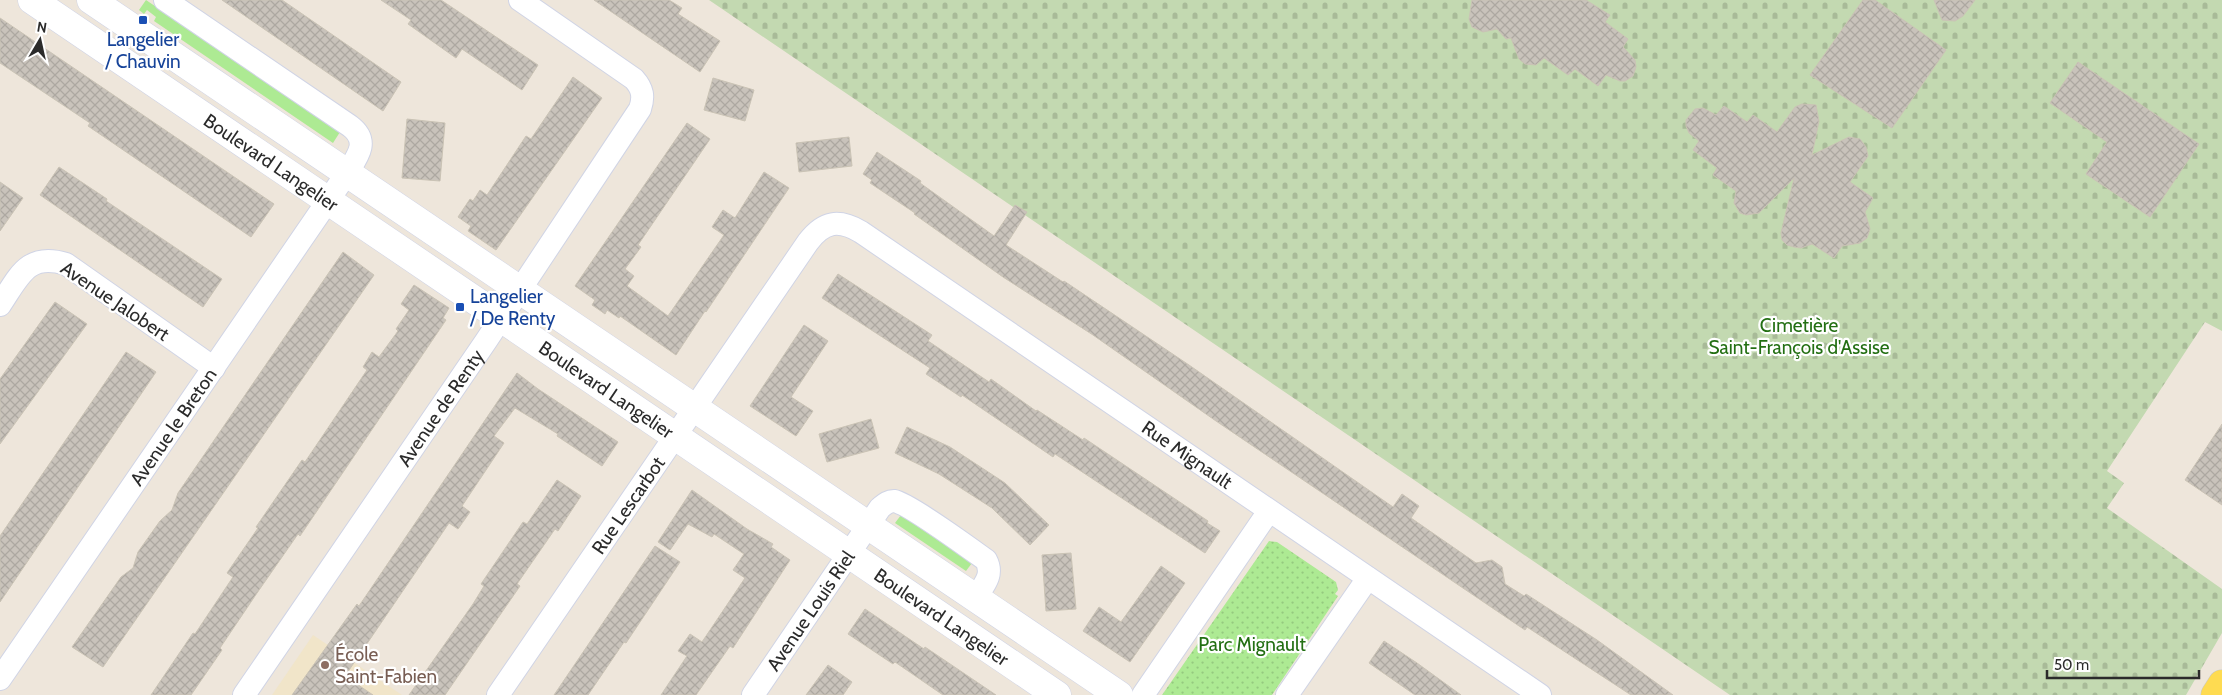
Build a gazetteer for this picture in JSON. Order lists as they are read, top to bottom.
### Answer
{
  "streets": {
    "main road": ["Boulevard Langelier"],
    "street": [
      "Avenue Jalobert",
      "Avenue de Renty",
      "Avenue le Breton",
      "Rue Mignault",
      "Rue Lescarbot",
      "Avenue Louis Riel"
    ]
  },
  "crossings": [
    ["Boulevard Langelier", "Avenue de Renty"],
    ["Boulevard Langelier", "Avenue le Breton"],
    ["Boulevard Langelier", "Rue Lescarbot"],
    ["Boulevard Langelier", "Avenue Louis Riel"],
    ["Avenue Jalobert", "Avenue le Breton"],
    ["Rue Mignault", "Rue Lescarbot"]
  ],
  "parks": ["Cimetière Saint-François d'Assise", "Parc Mignault"],
  "places": {
    "transit": ["Langelier / Chauvin", "Langelier / De Renty"],
    "other": ["École Saint-Fabien"]
  },
  "scale_bar": "50 m",
  "north": "top"
}
